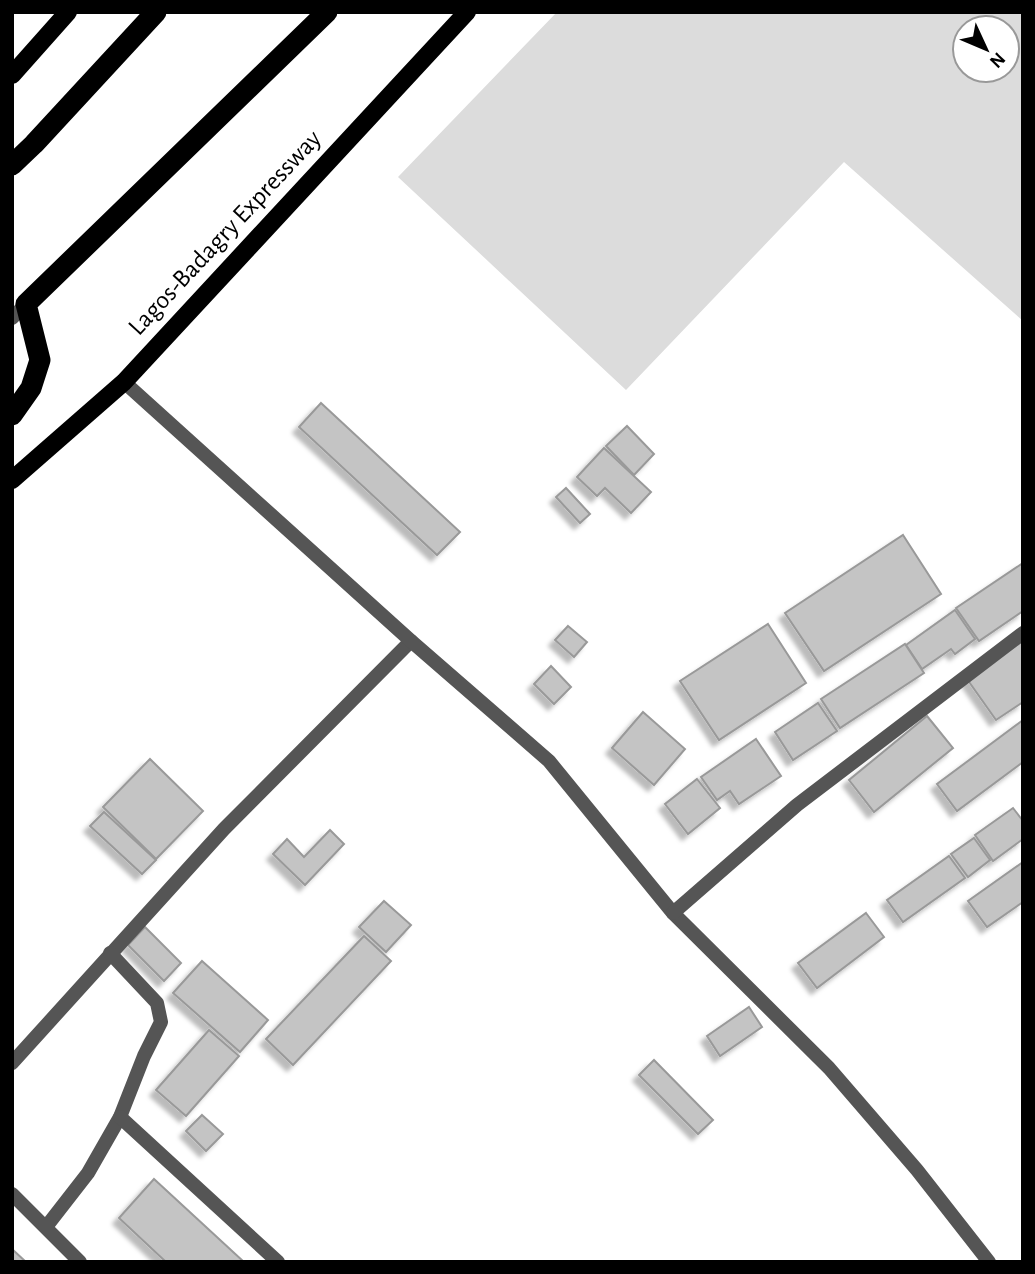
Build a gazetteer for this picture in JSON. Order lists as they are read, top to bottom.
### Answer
{
  "streets": {
    "main road": ["Lagos-Badagry Expressway"]
  },
  "north": "bottom right"
}
